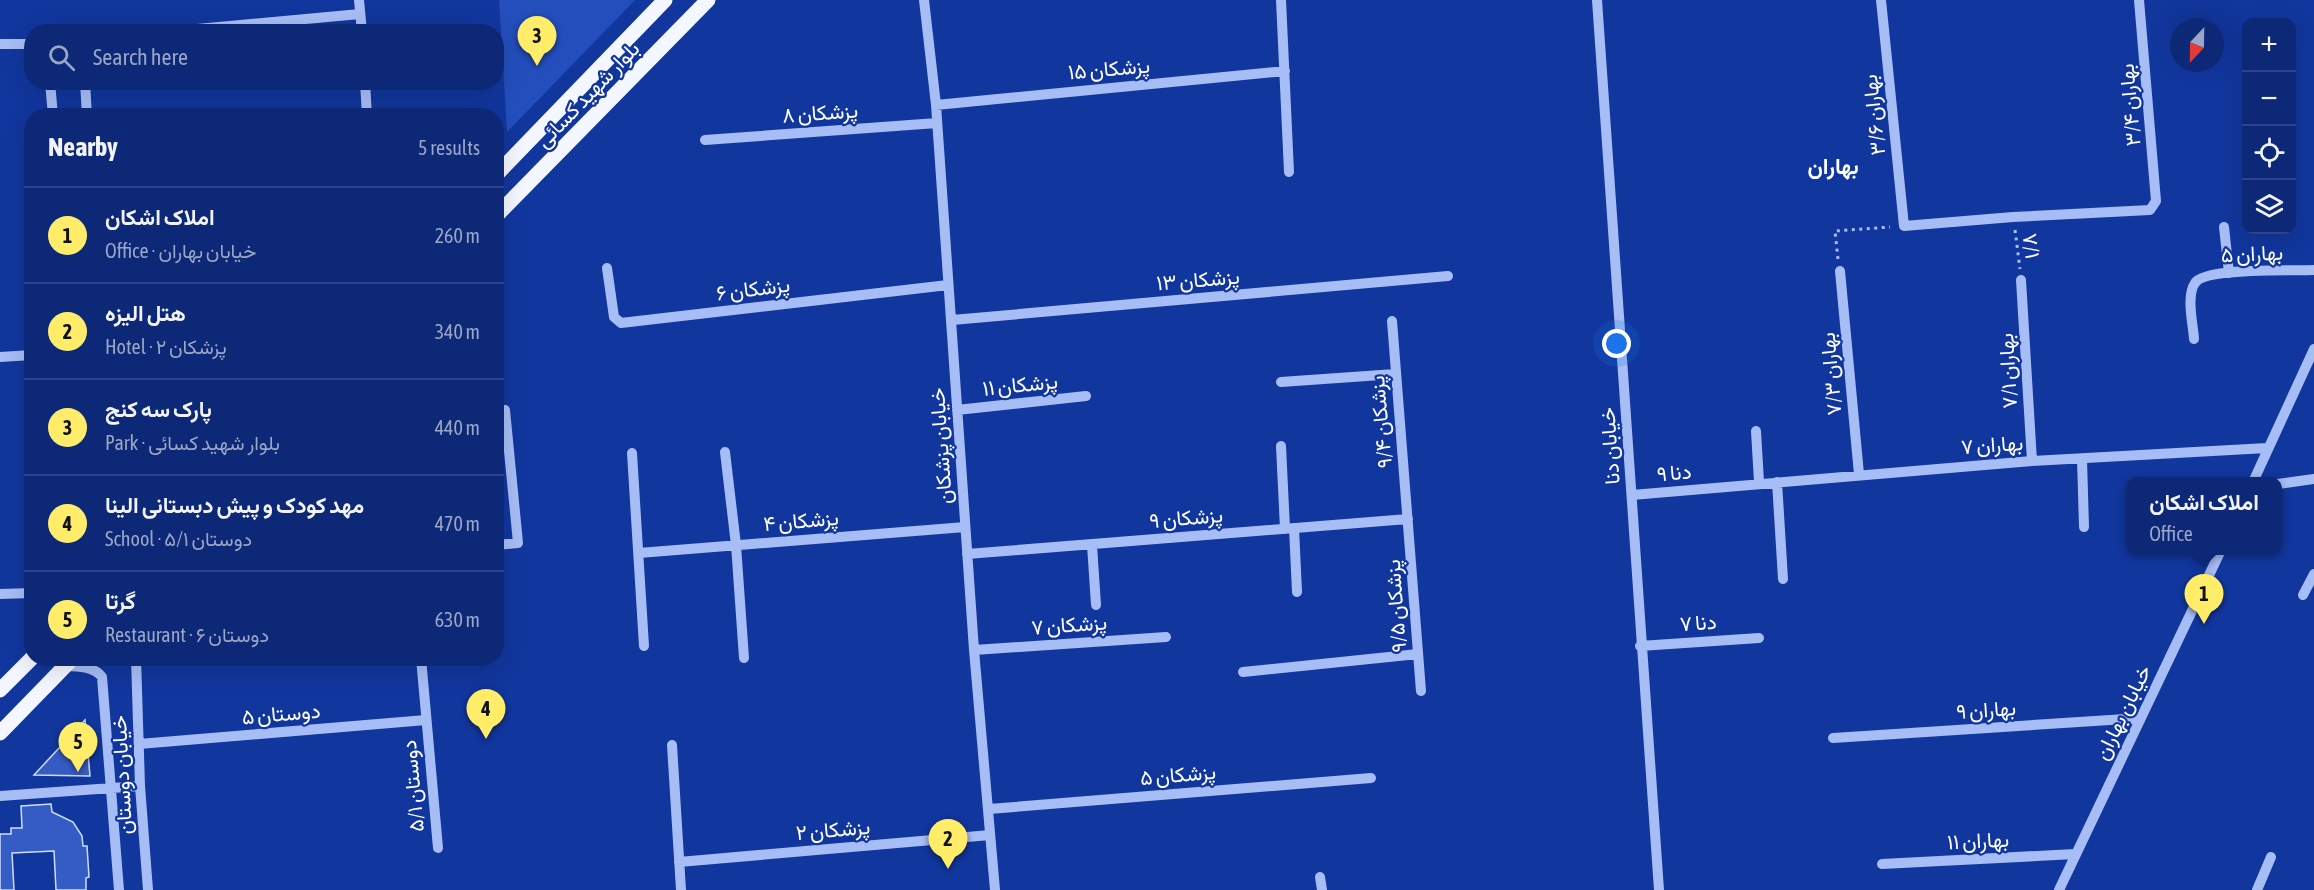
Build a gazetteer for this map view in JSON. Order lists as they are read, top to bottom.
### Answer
{
  "streets": {
    "main road": ["بلوار شهید کسائی"],
    "street": [
      "۱۵ پزشکان",
      "۳/۴ بهاران",
      "۸ پزشکان",
      "۳/۶ بهاران",
      "۵ بهاران",
      "۱۳ پزشکان",
      "۶ پزشکان",
      "۷/۱ بهاران",
      "۷/۳ بهاران",
      "۱۱ پزشکان",
      "۹/۴ پزشکان",
      "۷ بهاران",
      "خیابان پزشکان",
      "خیابان دنا",
      "۹ دنا",
      "۹ پزشکان",
      "۴ پزشکان",
      "۹/۵ پزشکان",
      "۷ دنا",
      "۷ پزشکان",
      "۹ بهاران",
      "خیابان بهاران",
      "۵ دوستان",
      "۵ پزشکان",
      "خیابان دوستان",
      "۵/۱ دوستان",
      "۲ پزشکان",
      "۱۱ بهاران"
    ],
    "path": ["۷/۱"]
  },
  "crossings": [
    ["۱۵ پزشکان", "خیابان پزشکان"],
    ["۳/۴ بهاران", "۷/۱"],
    ["۸ پزشکان", "خیابان پزشکان"],
    ["۷/۱", "۷/۱ بهاران"],
    ["۱۳ پزشکان", "خیابان پزشکان"],
    ["۶ پزشکان", "خیابان پزشکان"],
    ["۷/۱ بهاران", "۷ بهاران"],
    ["۷/۳ بهاران", "۷ بهاران"],
    ["۱۱ پزشکان", "خیابان پزشکان"],
    ["۹/۴ پزشکان", "۹ پزشکان"],
    ["۹/۴ پزشکان", "۹/۵ پزشکان"],
    ["۷ بهاران", "۹ دنا"],
    ["خیابان پزشکان", "۹ پزشکان"],
    ["خیابان پزشکان", "۴ پزشکان"],
    ["خیابان پزشکان", "۷ پزشکان"],
    ["خیابان پزشکان", "۵ پزشکان"],
    ["خیابان پزشکان", "۲ پزشکان"],
    ["خیابان دنا", "۹ دنا"],
    ["خیابان دنا", "۷ دنا"],
    ["۹ پزشکان", "۹/۵ پزشکان"],
    ["۹ بهاران", "خیابان بهاران"],
    ["خیابان بهاران", "۱۱ بهاران"],
    ["۵ دوستان", "خیابان دوستان"],
    ["۵ دوستان", "۵/۱ دوستان"]
  ],
  "districts": ["بهاران"],
  "north": "bottom",
  "page": {
    "pins": [
      "3",
      "1",
      "4",
      "5",
      "2"
    ],
    "map_buttons": ["+", "−"],
    "search": "Search here",
    "heading": ["Nearby", "5 results"],
    "list": [
      {
        "mark": "1",
        "name": "املاک اشکان",
        "note": "Office · خیابان بهاران",
        "value": "260 m"
      },
      {
        "mark": "2",
        "name": "هتل الیزه",
        "note": "Hotel · ۲ پزشکان",
        "value": "340 m"
      },
      {
        "mark": "3",
        "name": "پارک سه کنج",
        "note": "Park · بلوار شهید کسائی",
        "value": "440 m"
      },
      {
        "mark": "4",
        "name": "مهد کودک و پیش دبستانی الینا",
        "note": "School · ۵/۱ دوستان",
        "value": "470 m"
      },
      {
        "mark": "5",
        "name": "گرتا",
        "note": "Restaurant · ۶ دوستان",
        "value": "630 m"
      }
    ],
    "popup": ["املاک اشکان", "Office"]
  }
}
